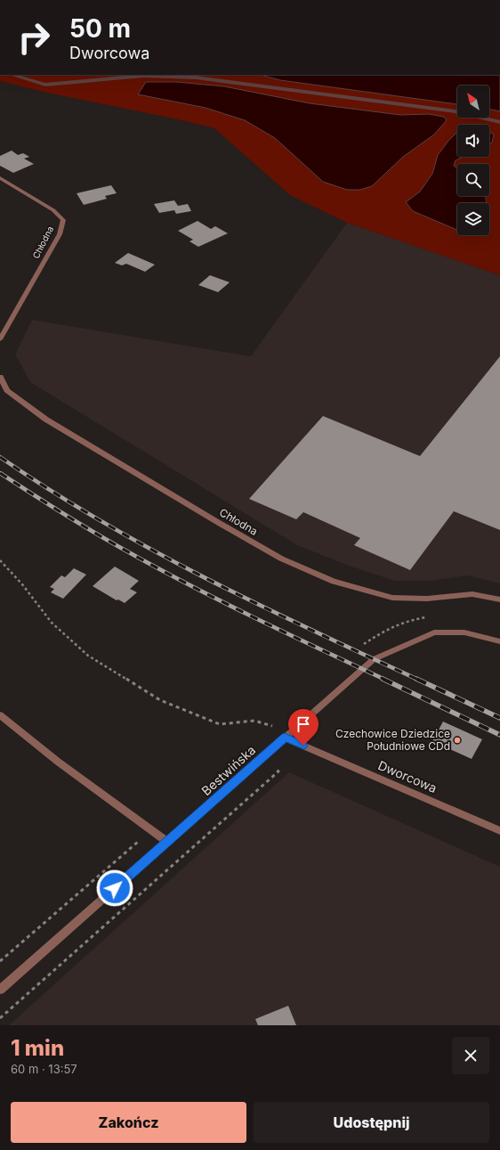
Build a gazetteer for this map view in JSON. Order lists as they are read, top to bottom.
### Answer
{
  "streets": {
    "street": ["Chłodna", "Bestwińska", "Dworcowa"]
  },
  "crossings": [
    ["Bestwińska", "Dworcowa"]
  ],
  "places": ["Czechowice Dziedzice Południowe CDd"],
  "north": "top left",
  "page": {
    "turn": ["50 m", "Dworcowa"],
    "heading": ["1 min", "60 m · 13:57"],
    "buttons": ["Zakończ", "Udostępnij"]
  }
}
